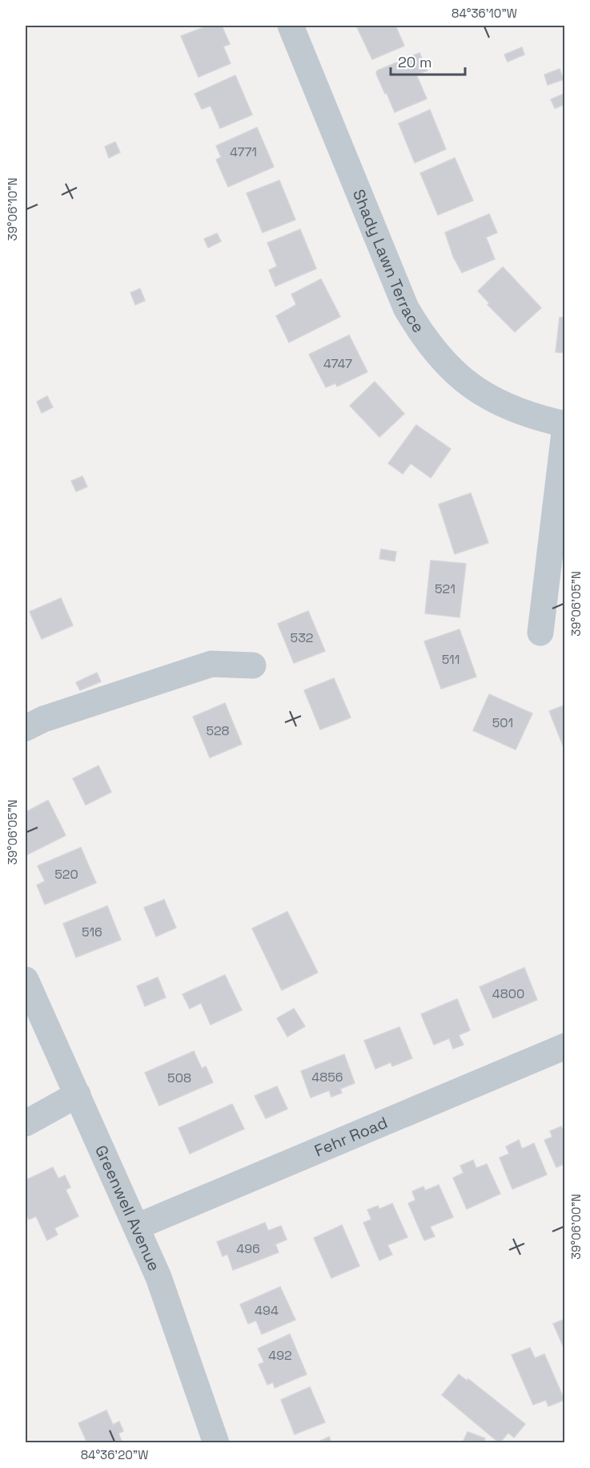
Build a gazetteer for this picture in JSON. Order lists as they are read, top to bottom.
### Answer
{
  "streets": {
    "street": ["Shady Lawn Terrace", "Fehr Road", "Greenwell Avenue"]
  },
  "crossings": [
    ["Fehr Road", "Greenwell Avenue"]
  ],
  "house_numbers": [
    "4771",
    "4747",
    "521",
    "532",
    "511",
    "501",
    "528",
    "520",
    "516",
    "4800",
    "4856",
    "508",
    "496",
    "494",
    "492"
  ],
  "scale_bar": "20 m",
  "coordinates": [
    "84°36'10\"W",
    "39°06'10\"N",
    "39°06'05\"N",
    "39°06'00\"N",
    "84°36'20\"W"
  ]
}
